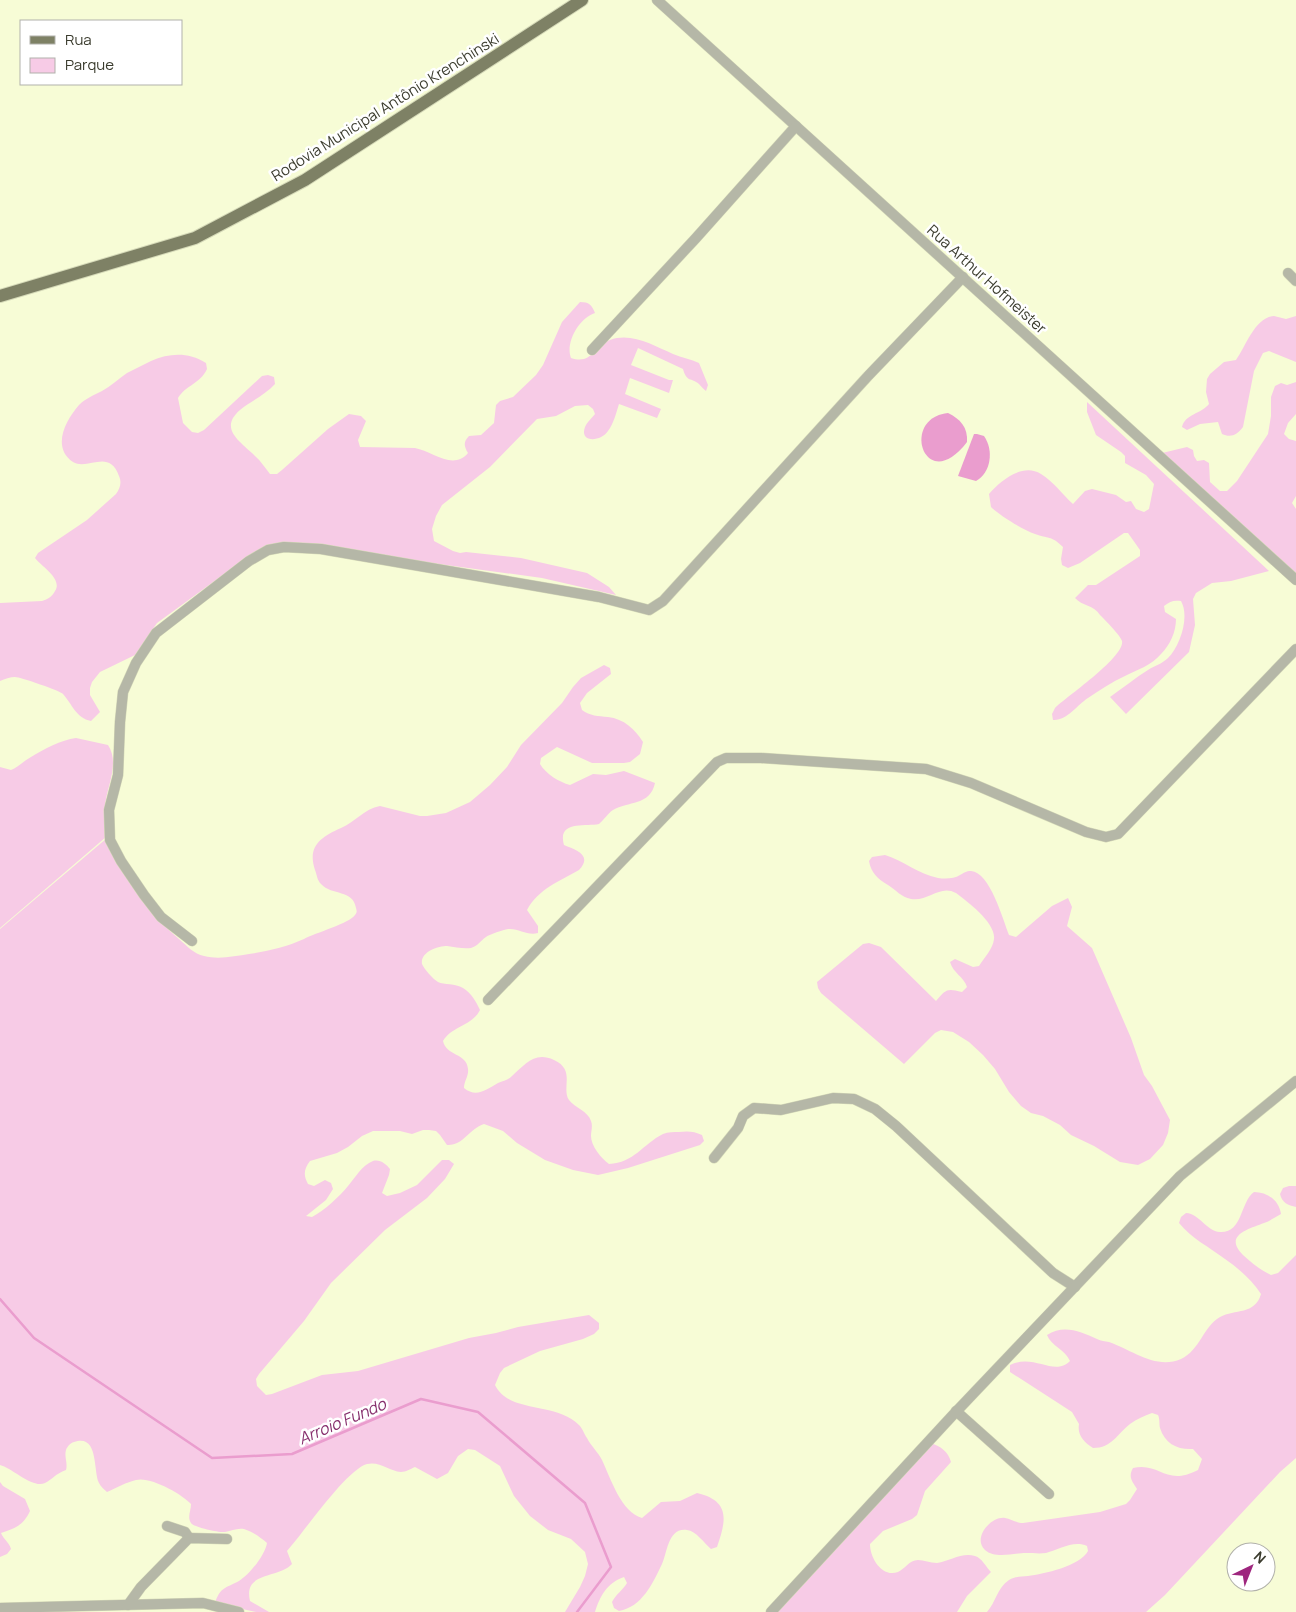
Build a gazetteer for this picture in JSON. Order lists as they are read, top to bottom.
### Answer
{
  "streets": {
    "main road": ["Rodovia Municipal Antônio Krenchinski"],
    "street": ["Rua Arthur Hofmeister"]
  },
  "water": ["Arroio Fundo"],
  "legend": ["Rua", "Parque"],
  "north": "top right"
}
